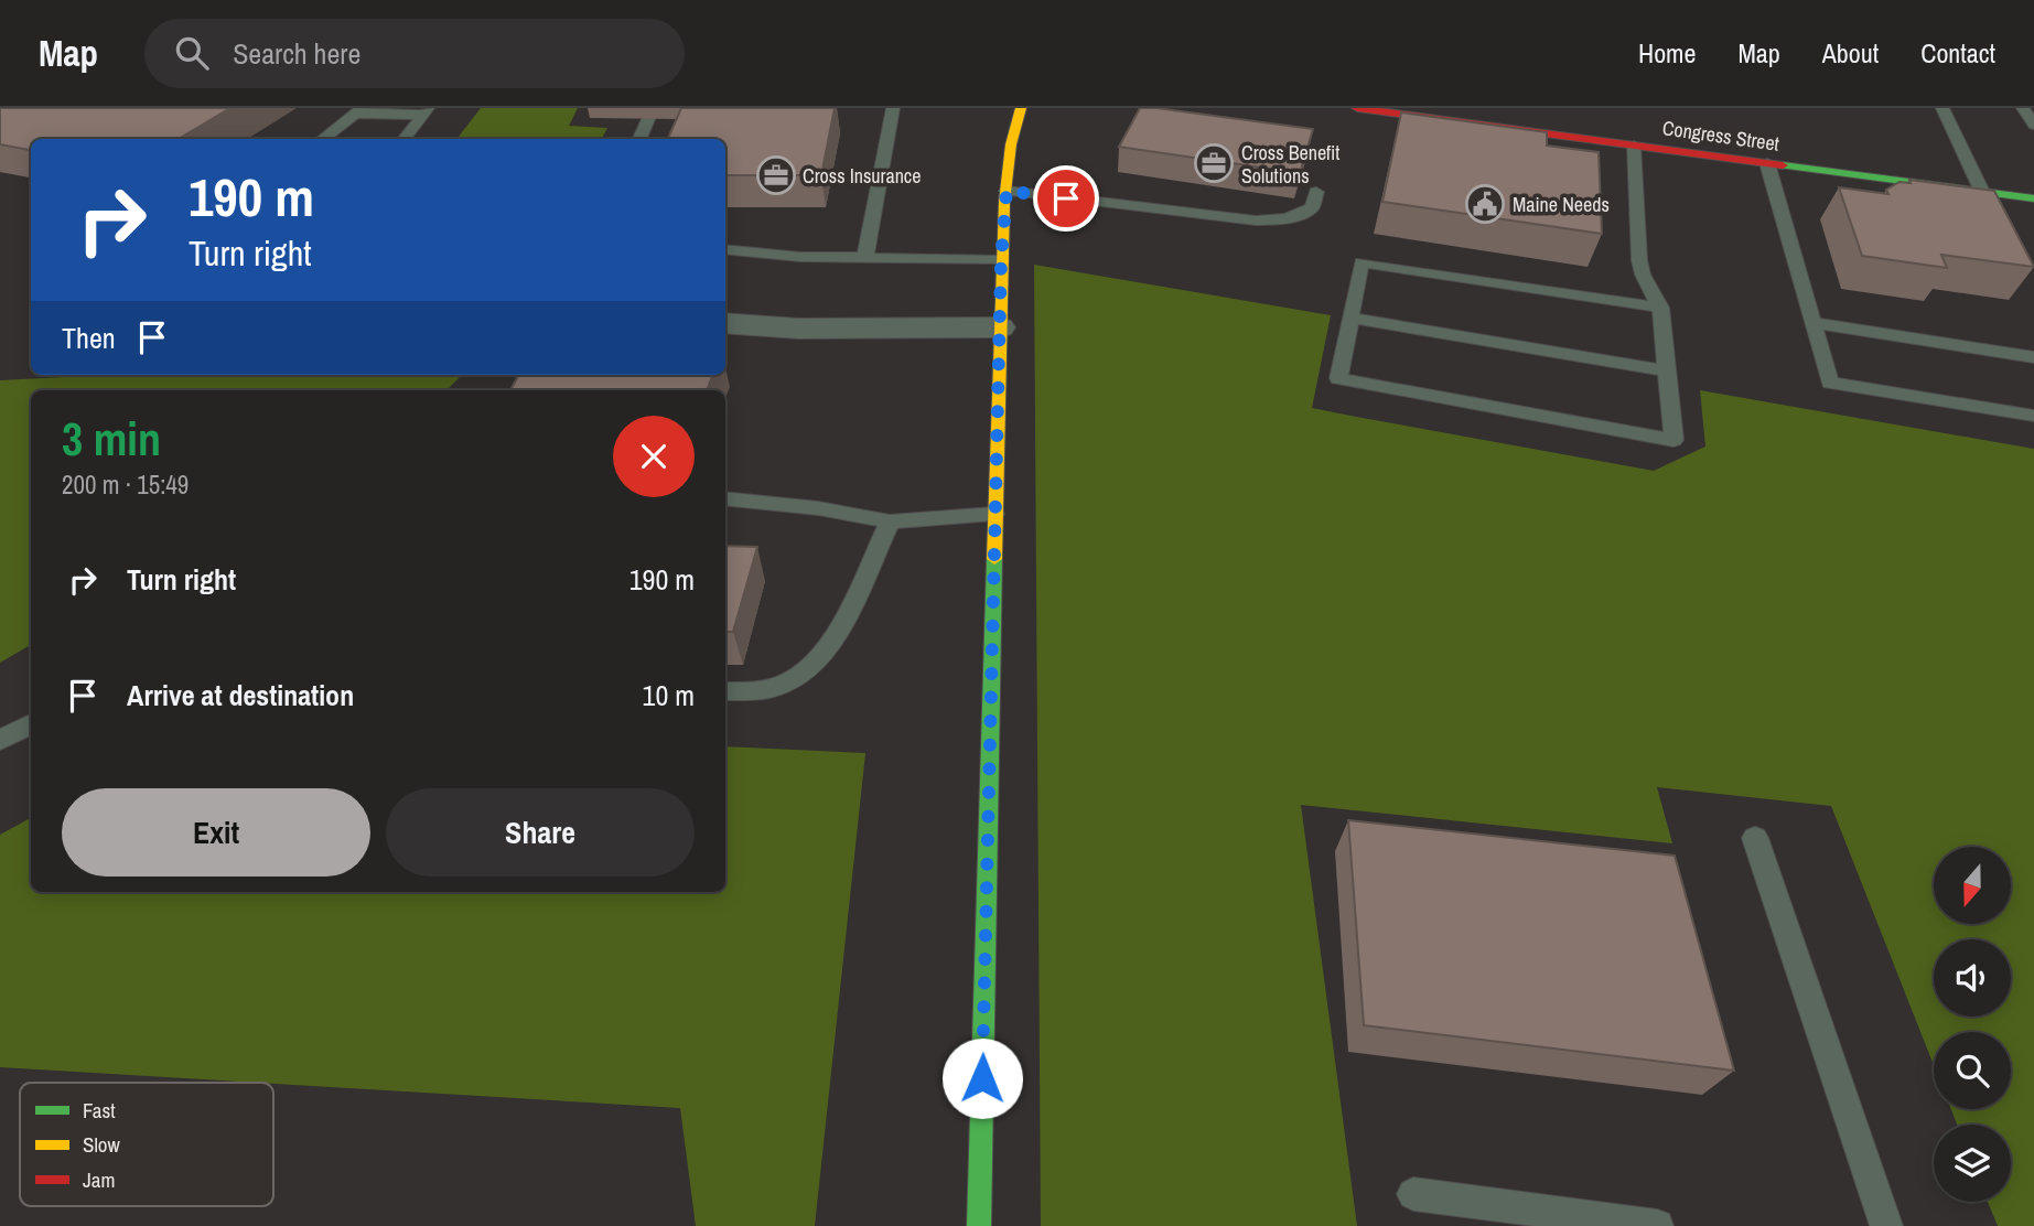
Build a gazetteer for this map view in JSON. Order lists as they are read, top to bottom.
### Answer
{
  "streets": {
    "street": ["Congress Street"]
  },
  "places": {
    "office": ["Cross Benefit Solutions", "Cross Insurance"],
    "public building": ["Maine Needs"]
  },
  "legend": ["Fast", "Slow", "Jam"],
  "north": "bottom",
  "page": {
    "header": "Map",
    "search": "Search here",
    "nav": [
      "Home",
      "Map",
      "About",
      "Contact"
    ],
    "turn": ["190 m", "Turn right"],
    "then": "Then",
    "heading": ["3 min", "200 m · 15:49"],
    "list": [
      {
        "name": "Turn right",
        "value": "190 m"
      },
      {
        "name": "Arrive at destination",
        "value": "10 m"
      }
    ],
    "buttons": ["Exit", "Share"]
  }
}
